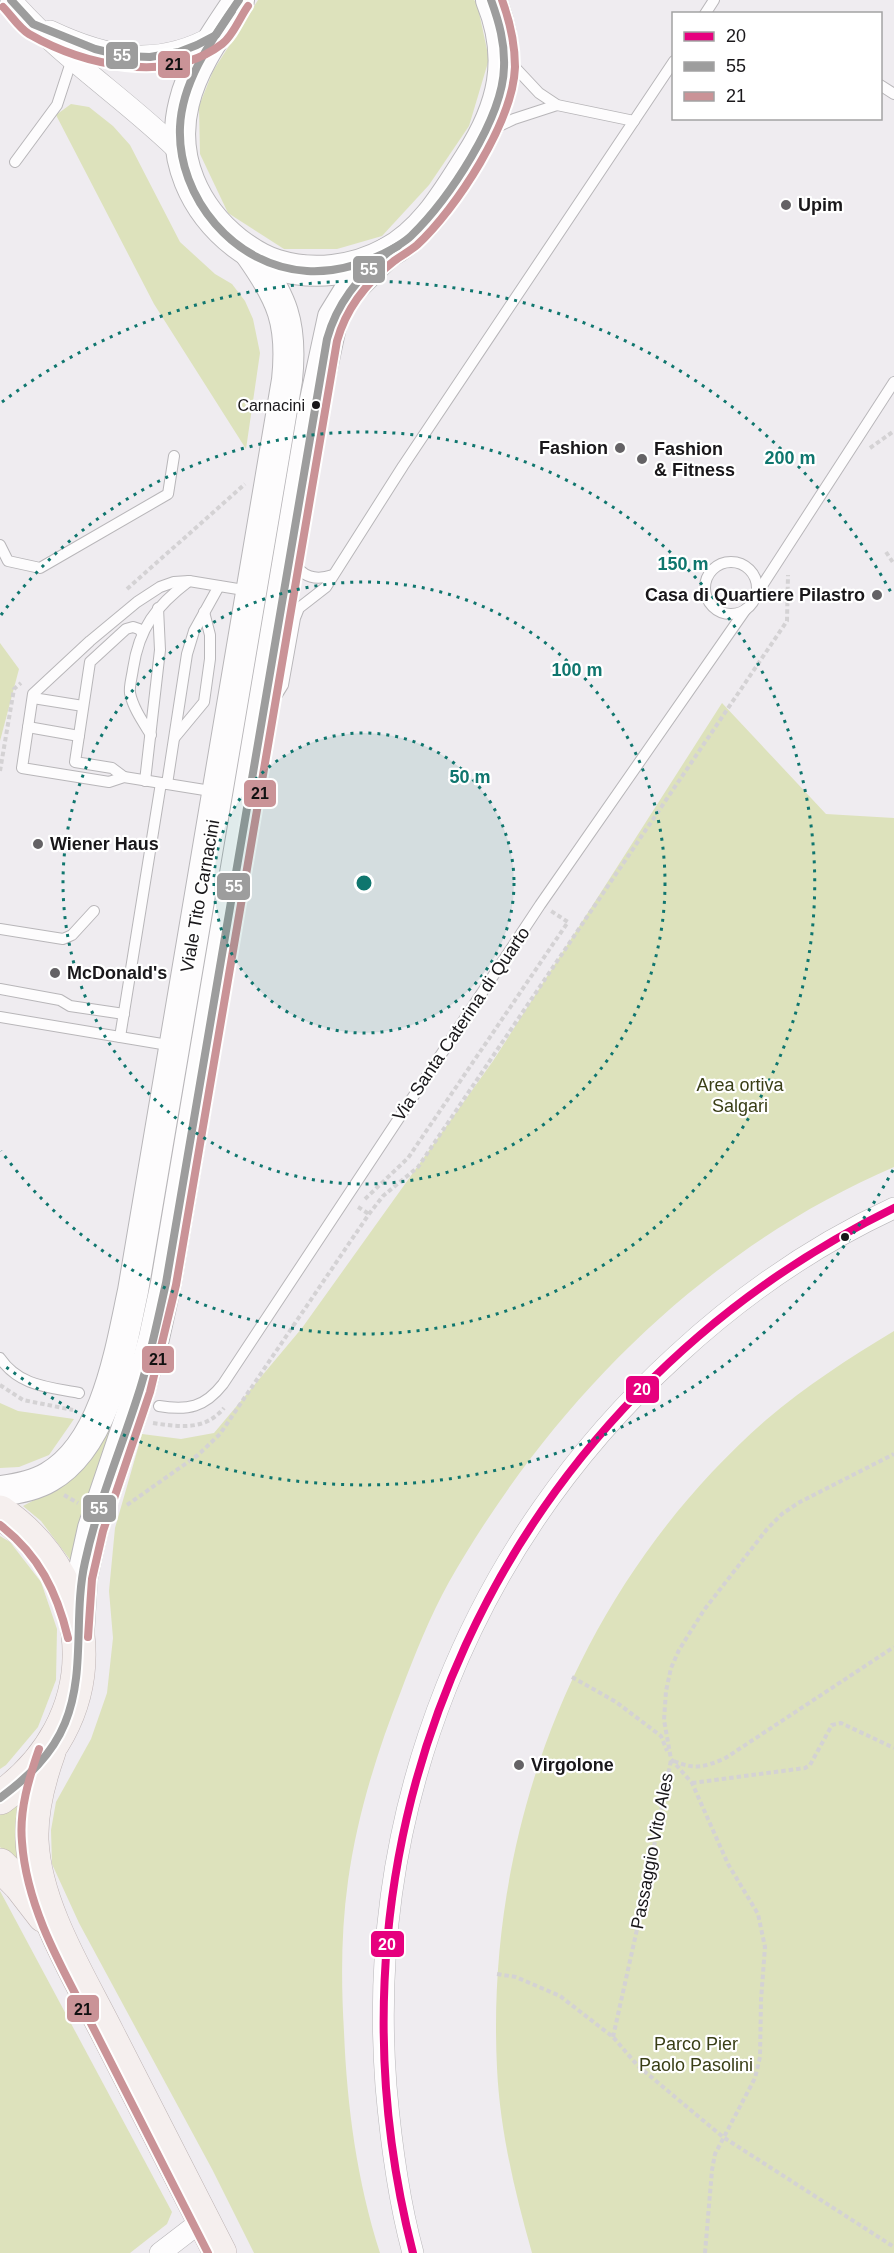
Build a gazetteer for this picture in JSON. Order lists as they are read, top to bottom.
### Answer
{
  "streets": {
    "main road": ["Viale Tito Carnacini"],
    "lane": ["Via Santa Caterina di Quarto"],
    "path": ["Passaggio Vito Ales"]
  },
  "parks": ["Area ortiva Salgari", "Parco Pier Paolo Pasolini"],
  "places": [
    "Upim",
    "Carnacini",
    "Fashion",
    "Fashion & Fitness",
    "Casa di Quartiere Pilastro",
    "Wiener Haus",
    "McDonald's",
    "Virgolone"
  ],
  "lines": ["transit line 55", "transit line 21", "transit line 20"],
  "legend": ["20", "55", "21"],
  "rings": [
    "200 m",
    "150 m",
    "100 m",
    "50 m"
  ]
}
